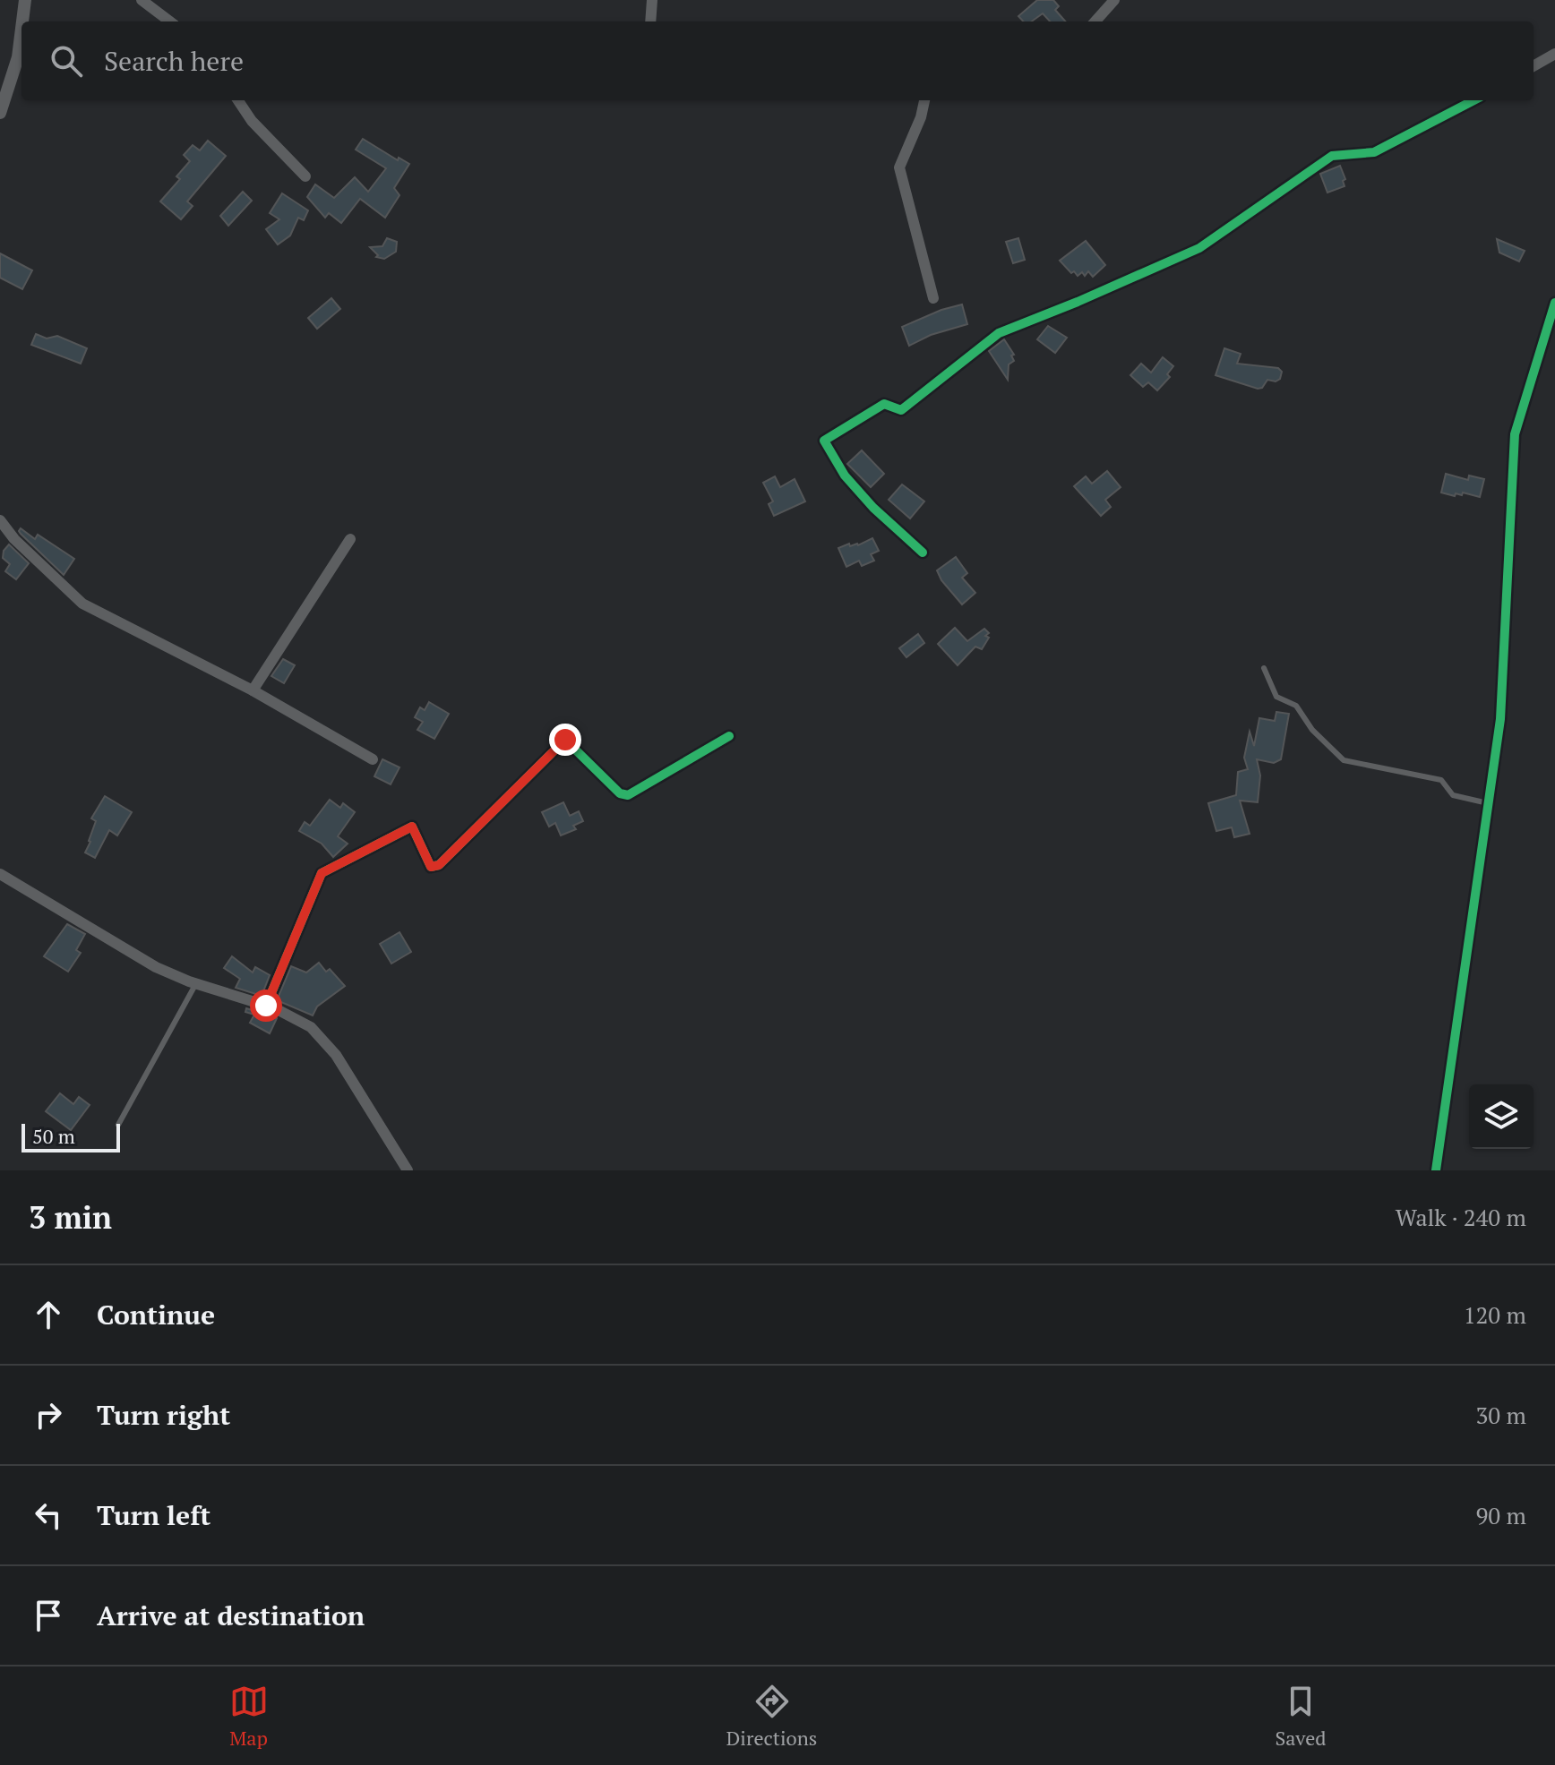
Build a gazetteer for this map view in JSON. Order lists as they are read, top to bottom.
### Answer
{
  "scale_bar": "50 m",
  "page": {
    "search": "Search here",
    "scale": "50 m",
    "heading": ["3 min", "Walk · 240 m"],
    "list": [
      ["Continue", "120 m"],
      ["Turn right", "30 m"],
      ["Turn left", "90 m"],
      "Arrive at destination"
    ],
    "nav": ["Map", "Directions", "Saved"]
  }
}
